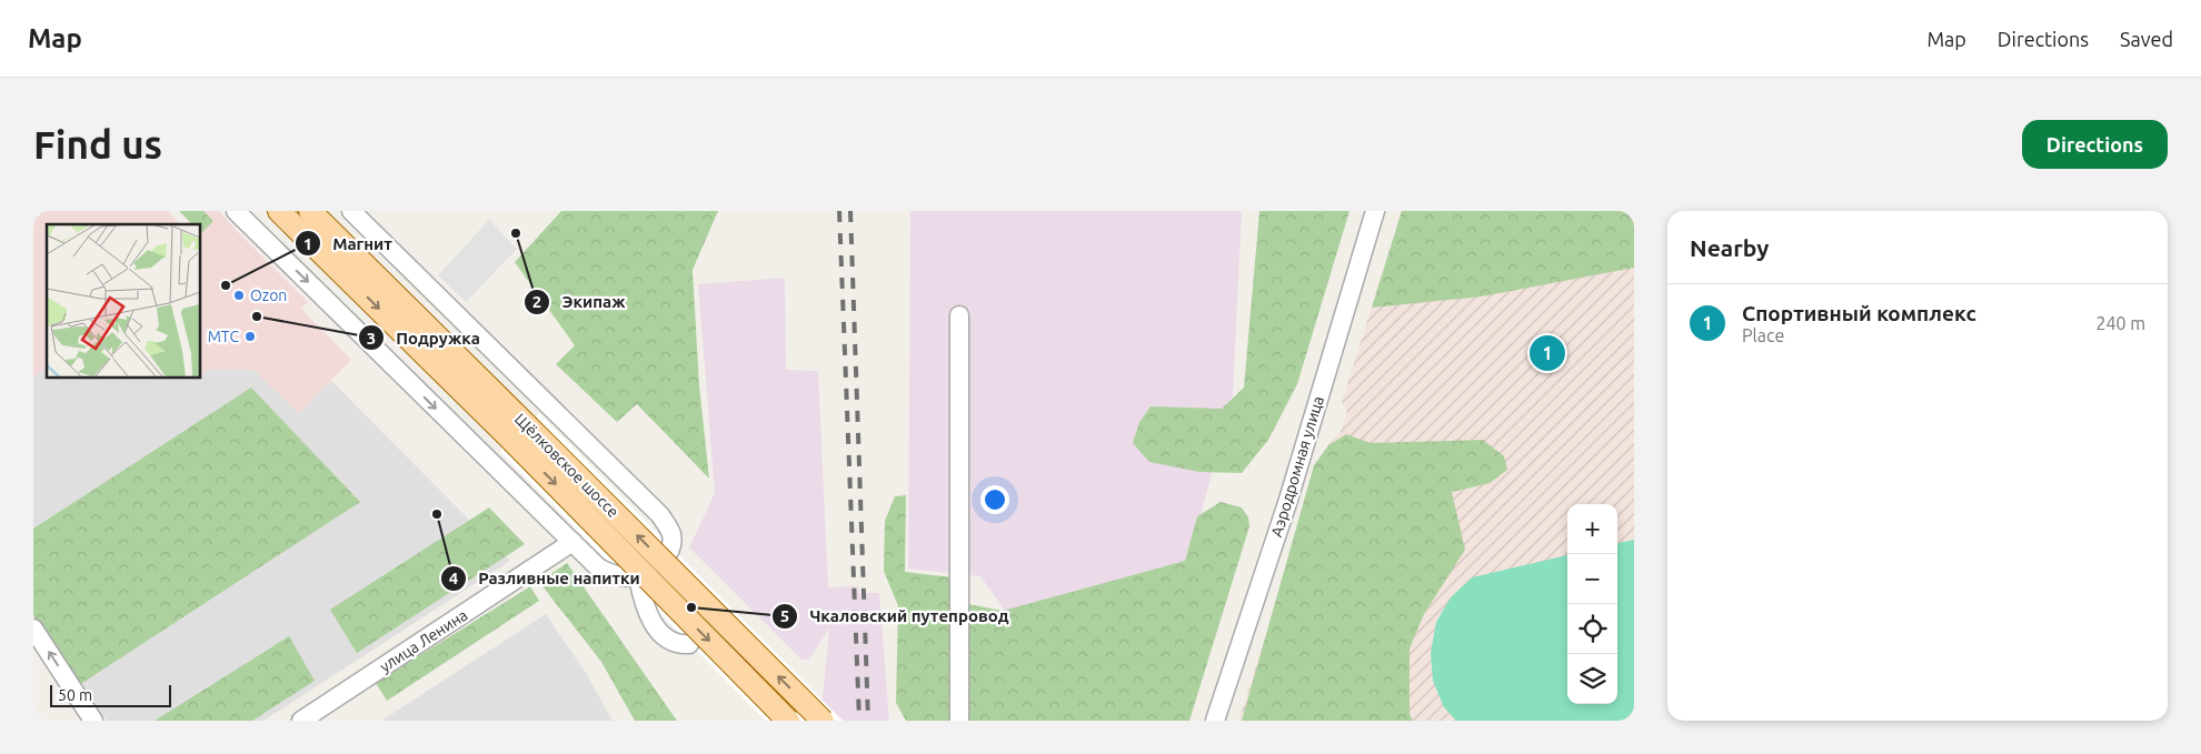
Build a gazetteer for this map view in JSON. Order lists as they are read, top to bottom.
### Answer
{
  "streets": {
    "main road": ["Щёлковское шоссе"],
    "street": ["Аэродромная улица", "улица Ленина"]
  },
  "places": [
    "Экипаж",
    "Магнит",
    "Ozon",
    "Подружка",
    "МТС",
    "Разливные напитки",
    "Чкаловский путепровод"
  ],
  "scale_bar": "50 m",
  "page": {
    "header": "Map",
    "nav": ["Map", "Directions", "Saved"],
    "buttons": "Directions",
    "title": "Find us",
    "heading": "Nearby",
    "list": [
      {
        "mark": "1",
        "name": "Спортивный комплекс",
        "note": "Place",
        "value": "240 m"
      }
    ],
    "pins": "1",
    "map_buttons": ["+", "−"],
    "scale": "50 m"
  }
}
